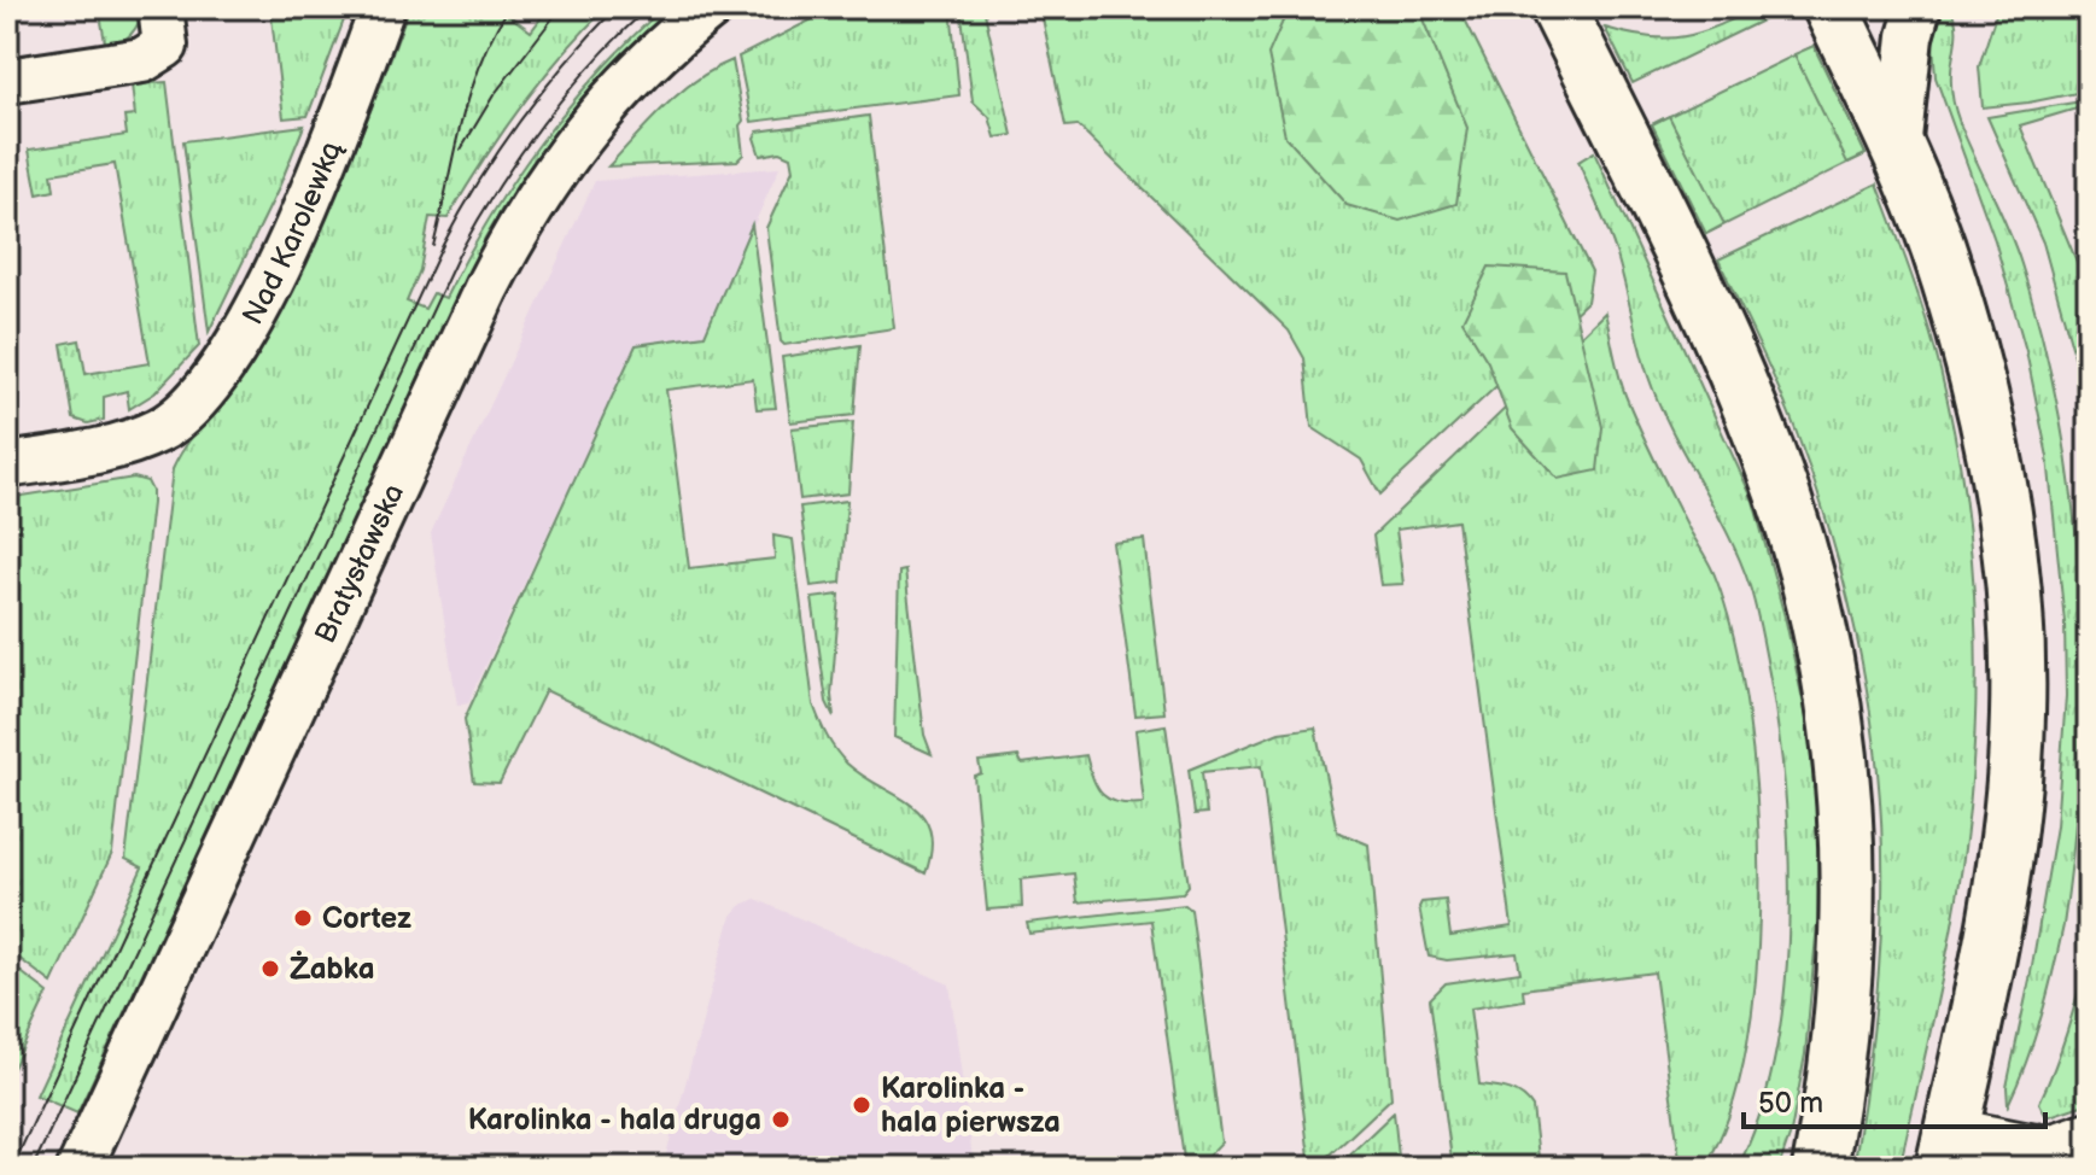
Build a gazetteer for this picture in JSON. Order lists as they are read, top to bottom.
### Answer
{
  "streets": {
    "street": ["Nad Karolewką", "Bratysławska"]
  },
  "places": [
    "Cortez",
    "Żabka",
    "Karolinka - hala pierwsza",
    "Karolinka - hala druga"
  ],
  "scale_bar": "50 m"
}
